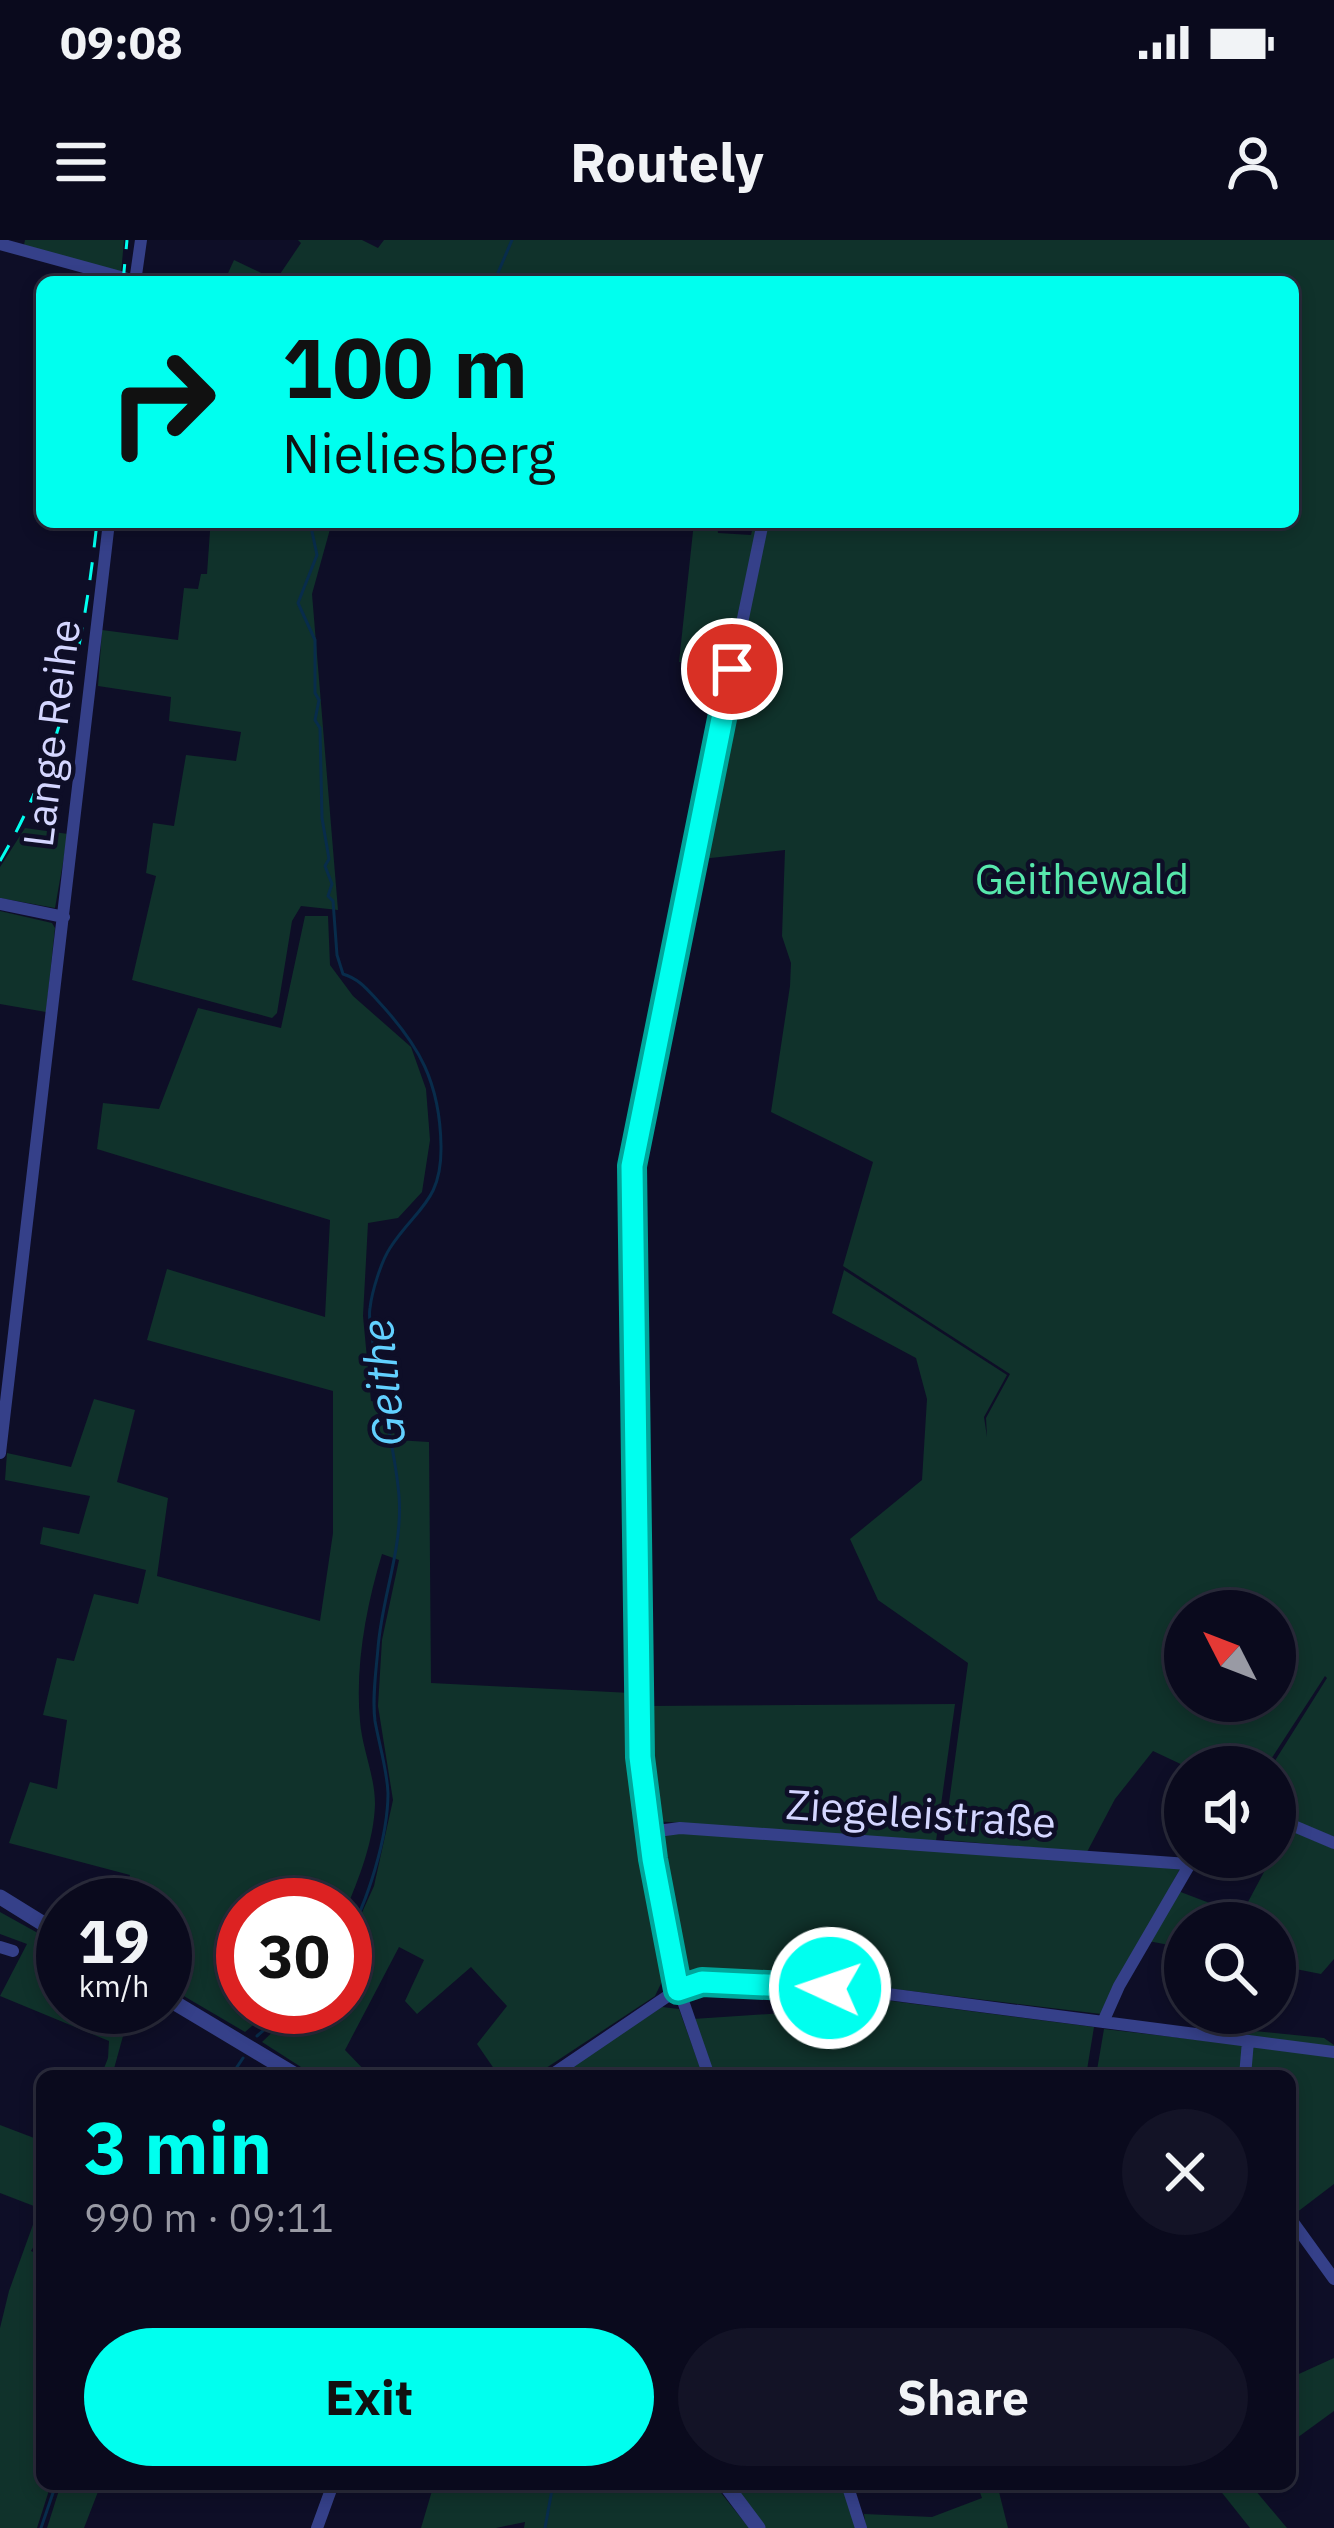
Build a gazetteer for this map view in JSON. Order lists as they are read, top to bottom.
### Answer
{
  "streets": {
    "street": ["Lange Reihe", "Ziegeleistraße"]
  },
  "water": ["Geithe"],
  "parks": ["Geithewald"],
  "north": "top left",
  "page": {
    "status": "09:08",
    "header": "Routely",
    "turn": ["100 m", "Nieliesberg"],
    "speed": "19 km/h",
    "limit": "30",
    "heading": ["3 min", "990 m · 09:11"],
    "buttons": ["Exit", "Share"]
  }
}
